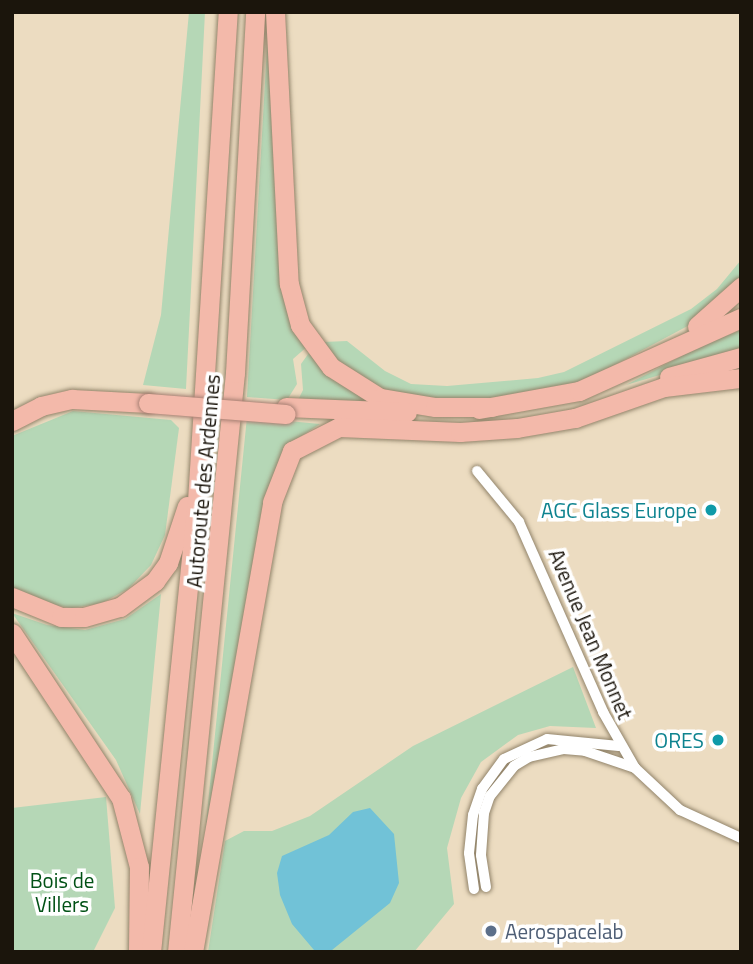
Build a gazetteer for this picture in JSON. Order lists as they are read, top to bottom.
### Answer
{
  "streets": {
    "highway": ["Autoroute des Ardennes"],
    "street": ["Avenue Jean Monnet"]
  },
  "parks": ["Bois de Villers"],
  "places": ["AGC Glass Europe", "ORES", "Aerospacelab"]
}
